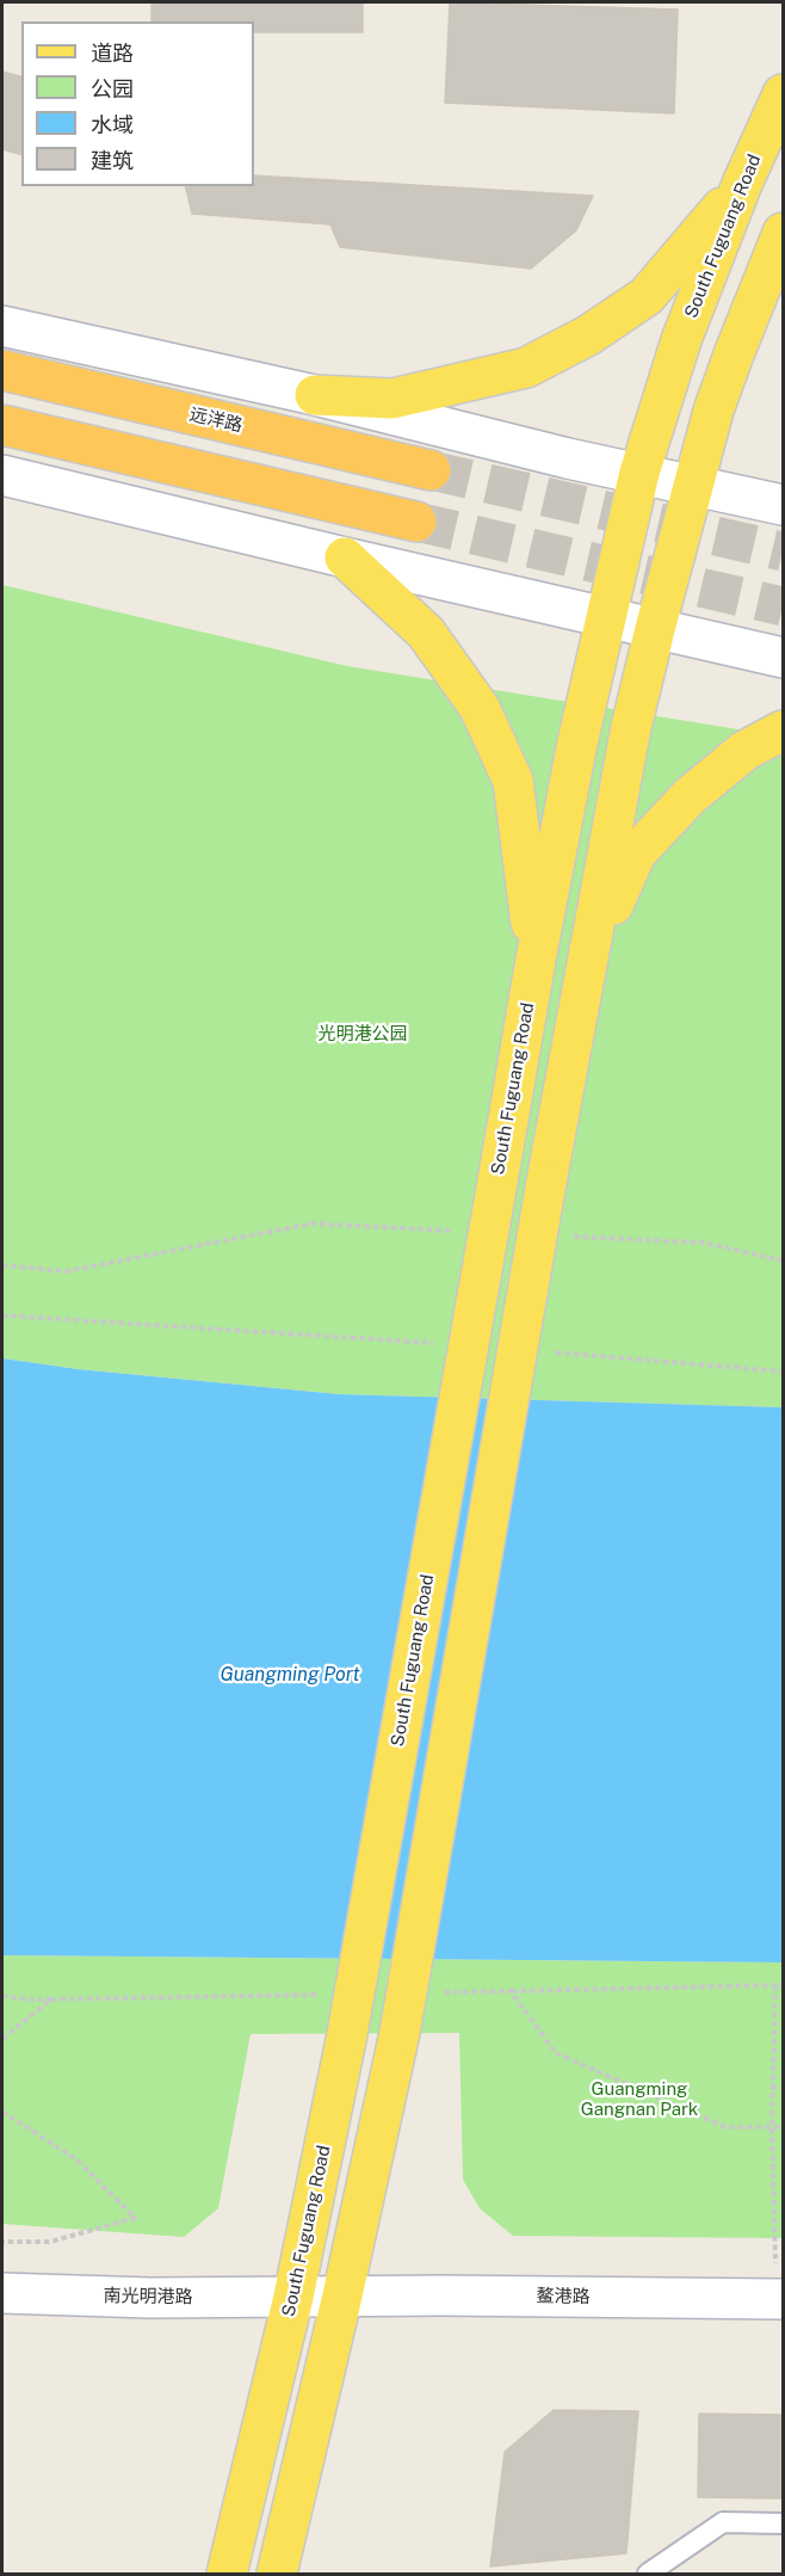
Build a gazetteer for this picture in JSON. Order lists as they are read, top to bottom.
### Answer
{
  "streets": {
    "highway": ["远洋路"],
    "main road": ["South Fuguang Road", "南光明港路", "鳌港路"]
  },
  "crossings": [
    ["South Fuguang Road", "南光明港路"],
    ["South Fuguang Road", "鳌港路"],
    ["南光明港路", "鳌港路"]
  ],
  "water": ["Guangming Port"],
  "parks": ["光明港公园", "Guangming Gangnan Park"],
  "legend": [
    "道路",
    "公园",
    "水域",
    "建筑"
  ]
}
